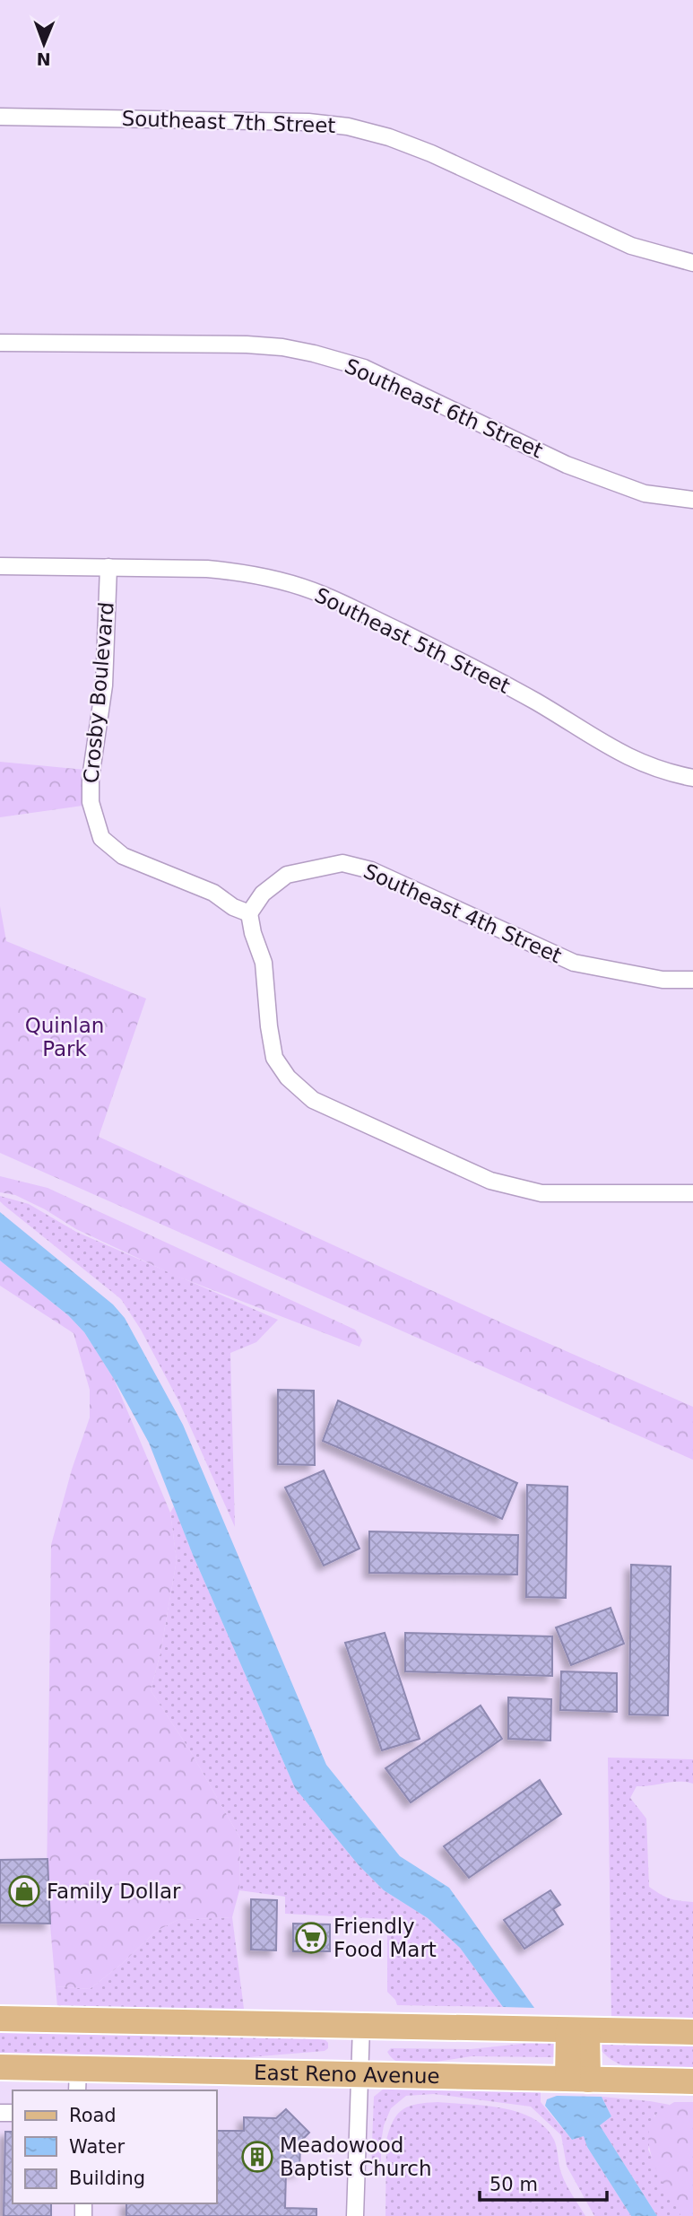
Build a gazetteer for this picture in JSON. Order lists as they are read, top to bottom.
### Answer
{
  "streets": {
    "main road": ["East Reno Avenue"],
    "street": [
      "Southeast 7th Street",
      "Southeast 6th Street",
      "Southeast 5th Street",
      "Crosby Boulevard",
      "Southeast 4th Street"
    ]
  },
  "crossings": [
    ["Southeast 5th Street", "Crosby Boulevard"],
    ["Crosby Boulevard", "Southeast 4th Street"]
  ],
  "parks": ["Quinlan Park"],
  "places": {
    "shop": ["Family Dollar"],
    "supermarket": ["Friendly Food Mart"],
    "building": ["Meadowood Baptist Church"]
  },
  "legend": ["Road", "Water", "Building"],
  "scale_bar": "50 m",
  "north": "bottom"
}
